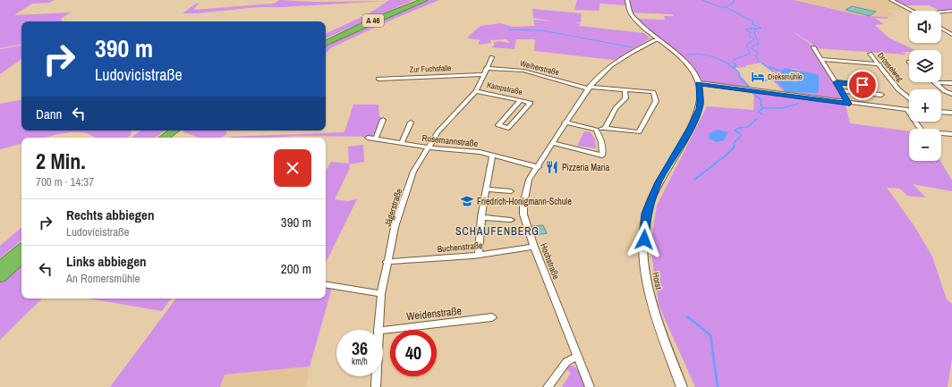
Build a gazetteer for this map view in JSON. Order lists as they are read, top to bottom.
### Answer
{
  "streets": {
    "highway": ["A 46"],
    "street": [
      "Drosselweg",
      "Weiherstraße",
      "Zur Fuchsfalle",
      "Kampstraße",
      "Rosemannstraße",
      "Jägerstraße",
      "Buchenstraße",
      "Hochstraße",
      "Horst",
      "Weidenstraße"
    ]
  },
  "crossings": [
    ["Weiherstraße", "Zur Fuchsfalle"],
    ["Weiherstraße", "Jägerstraße"],
    ["Weiherstraße", "Hochstraße"],
    ["Zur Fuchsfalle", "Jägerstraße"],
    ["Kampstraße", "Jägerstraße"],
    ["Rosemannstraße", "Jägerstraße"],
    ["Rosemannstraße", "Hochstraße"],
    ["Jägerstraße", "Buchenstraße"],
    ["Buchenstraße", "Hochstraße"],
    ["Hochstraße", "Horst"]
  ],
  "districts": ["SCHAUFENBERG"],
  "places": {
    "hotel": ["Dieksmühle"],
    "restaurant": ["Pizzeria Maria"],
    "school or university": ["Friedrich-Honigmann-Schule"]
  },
  "page": {
    "map_buttons": ["+", "−"],
    "turn": ["390 m", "Ludovicistraße"],
    "then": "Dann",
    "heading": ["2 Min.", "700 m · 14:37"],
    "list": [
      {
        "name": "Rechts abbiegen",
        "note": "Ludovicistraße",
        "value": "390 m"
      },
      {
        "name": "Links abbiegen",
        "note": "An Romersmühle",
        "value": "200 m"
      }
    ],
    "speed": "36 km/h",
    "limit": "40"
  }
}
